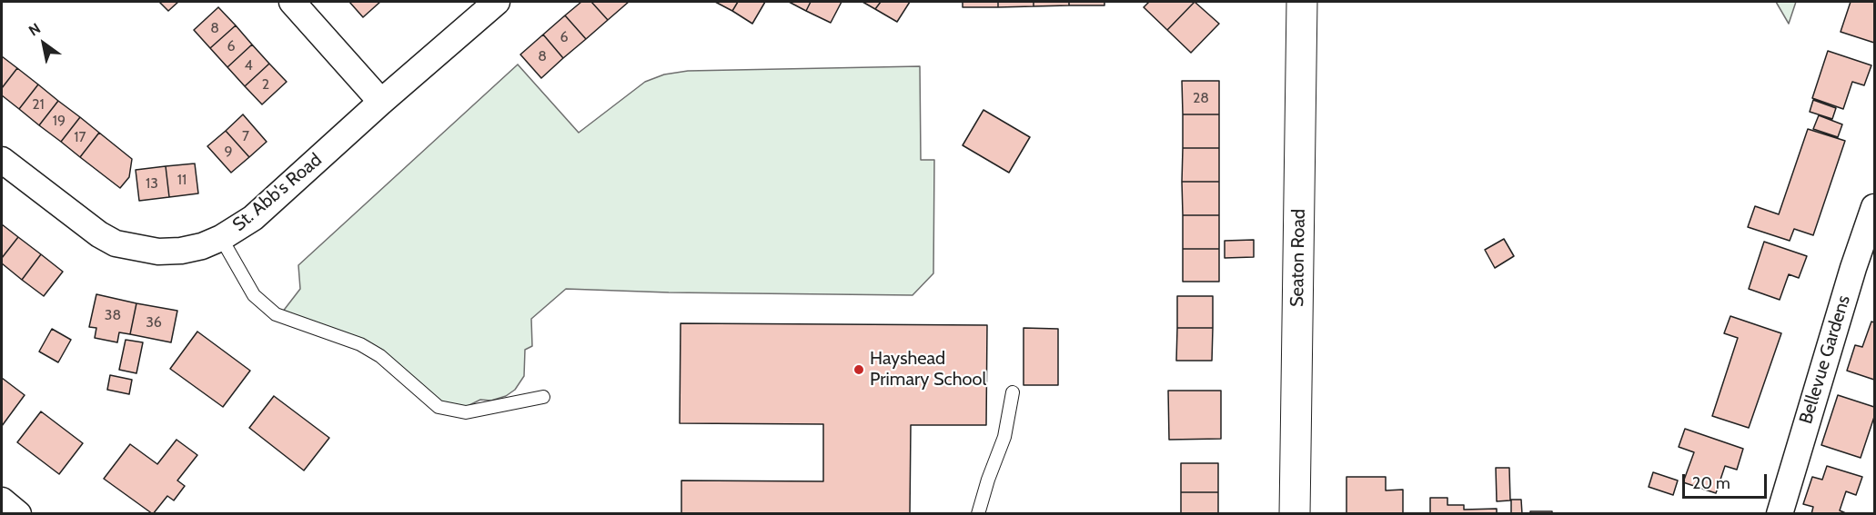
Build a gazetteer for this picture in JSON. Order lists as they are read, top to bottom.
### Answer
{
  "streets": {
    "street": ["St. Abb's Road", "Seaton Road", "Bellevue Gardens"]
  },
  "places": ["Hayshead Primary School"],
  "house_numbers": [
    "8",
    "6",
    "6",
    "8",
    "4",
    "2",
    "28",
    "21",
    "19",
    "7",
    "17",
    "9",
    "11",
    "13",
    "38",
    "36"
  ],
  "scale_bar": "20 m",
  "north": "top left"
}
